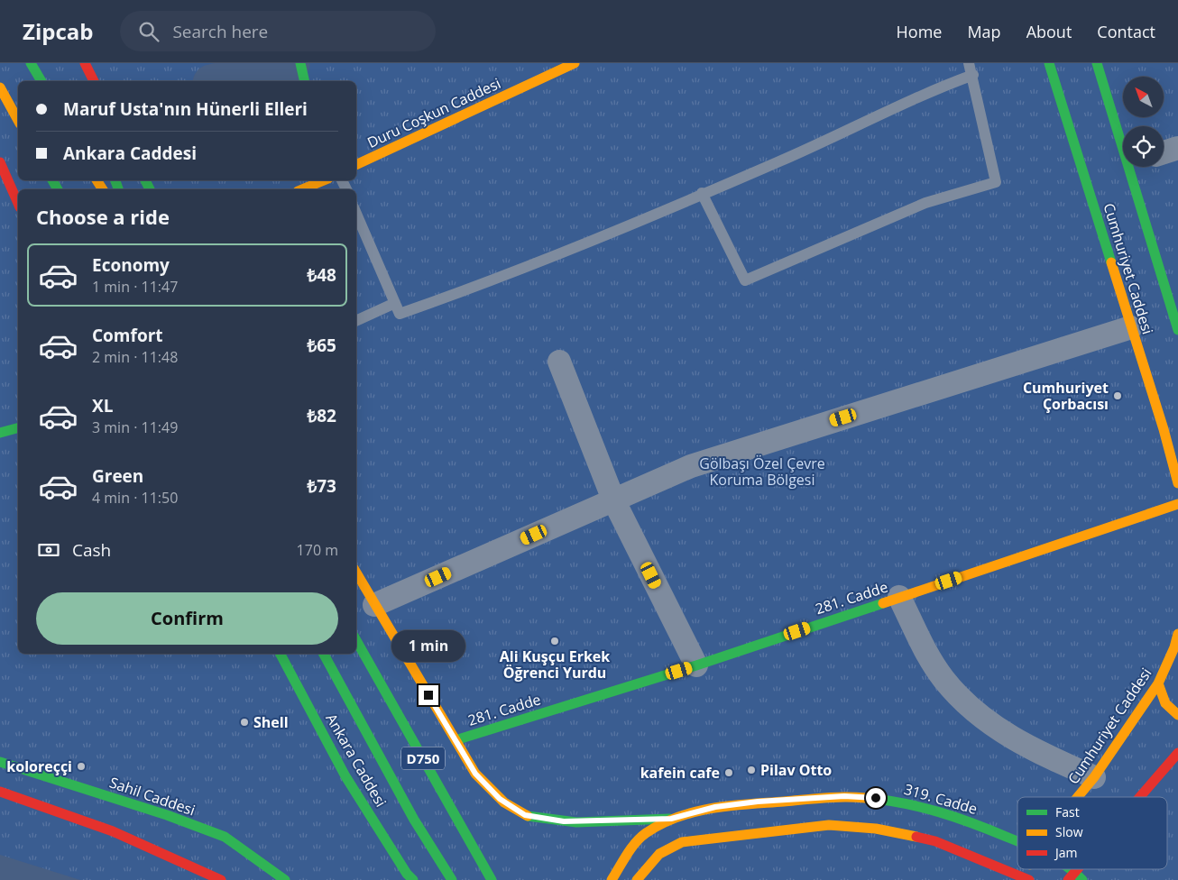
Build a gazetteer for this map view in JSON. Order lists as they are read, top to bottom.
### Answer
{
  "streets": {
    "main road": [
      "Duru Coşkun Caddesi",
      "Cumhuriyet Caddesi",
      "281. Cadde",
      "D750",
      "Ankara Caddesi",
      "Sahil Caddesi",
      "319. Cadde"
    ]
  },
  "crossings": [
    ["281. Cadde", "319. Cadde"]
  ],
  "parks": ["Gölbaşı Özel Çevre Koruma Bölgesi"],
  "places": [
    "Cumhuriyet Çorbacısı",
    "Ali Kuşçu Erkek Öğrenci Yurdu",
    "Shell",
    "koloreççi",
    "Pilav Otto",
    "kafein cafe"
  ],
  "legend": ["Fast", "Slow", "Jam"],
  "north": "top left",
  "page": {
    "header": "Zipcab",
    "search": "Search here",
    "nav": [
      "Home",
      "Map",
      "About",
      "Contact"
    ],
    "banner": ["Maruf Usta'nın Hünerli Elleri", "Ankara Caddesi"],
    "heading": "Choose a ride",
    "list": [
      {
        "name": "Economy",
        "note": "1 min · 11:47",
        "value": "₺48"
      },
      {
        "name": "Comfort",
        "note": "2 min · 11:48",
        "value": "₺65"
      },
      {
        "name": "XL",
        "note": "3 min · 11:49",
        "value": "₺82"
      },
      {
        "name": "Green",
        "note": "4 min · 11:50",
        "value": "₺73"
      }
    ],
    "pay": ["Cash", "170 m"],
    "buttons": "Confirm",
    "bubble": "1 min"
  }
}
